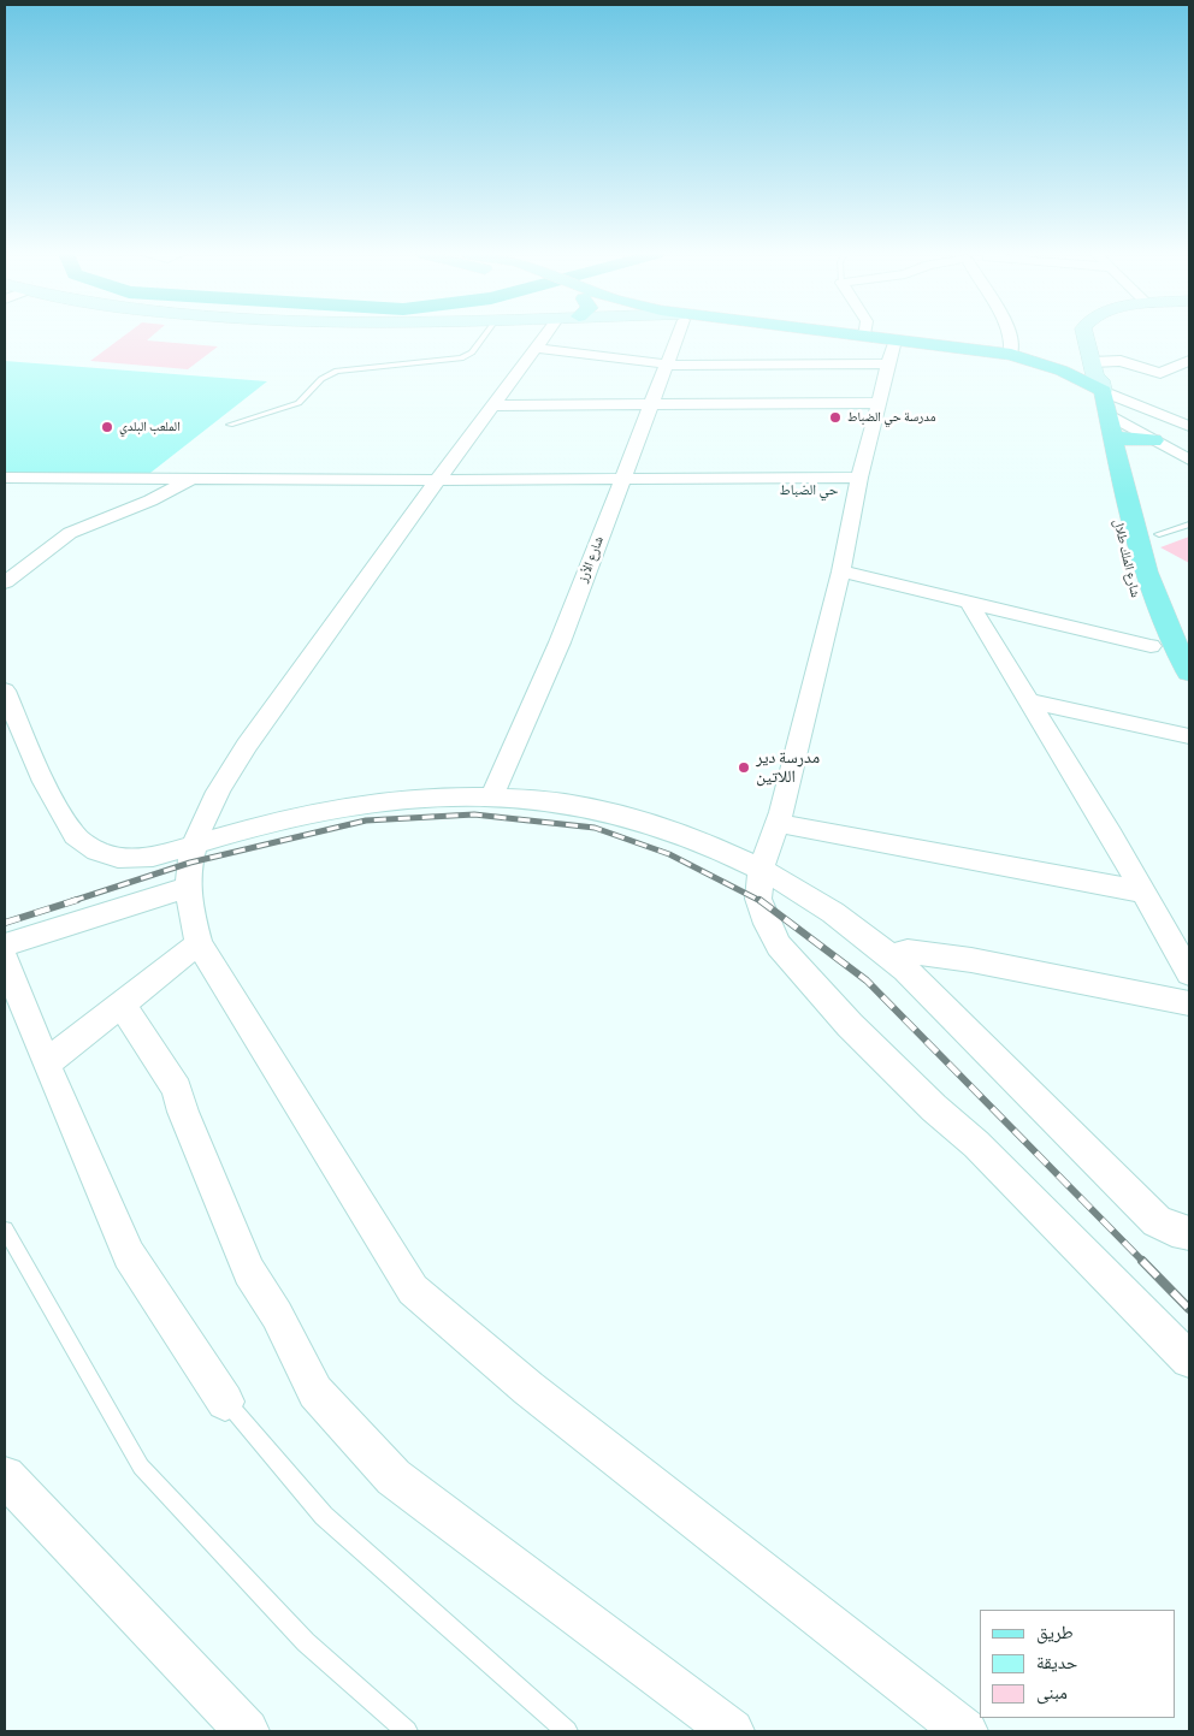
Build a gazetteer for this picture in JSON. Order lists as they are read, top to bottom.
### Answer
{
  "streets": {
    "main road": ["شارع الملك طلال"],
    "street": ["شارع الأرز"]
  },
  "districts": ["حي الضباط"],
  "places": ["مدرسة حي الضباط", "الملعب البلدي", "مدرسة دير اللاتين"],
  "legend": ["طريق", "حديقة", "مبنى"]
}
